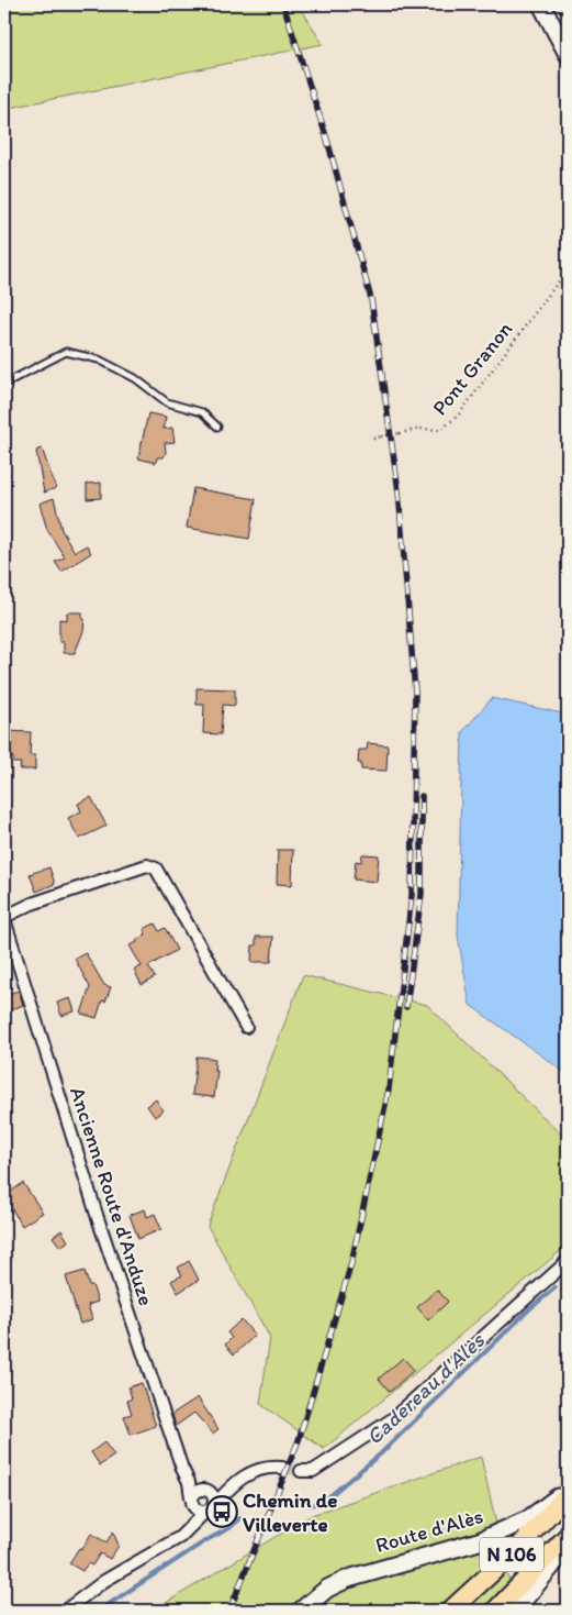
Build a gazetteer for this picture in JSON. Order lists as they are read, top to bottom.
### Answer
{
  "streets": {
    "main road": ["Route d'Alès", "N 106"],
    "street": ["Ancienne Route d'Anduze"],
    "path": ["Pont Granon"]
  },
  "water": ["Cadereau d'Alès"],
  "places": {
    "bus stop": ["Chemin de Villeverte"]
  }
}
